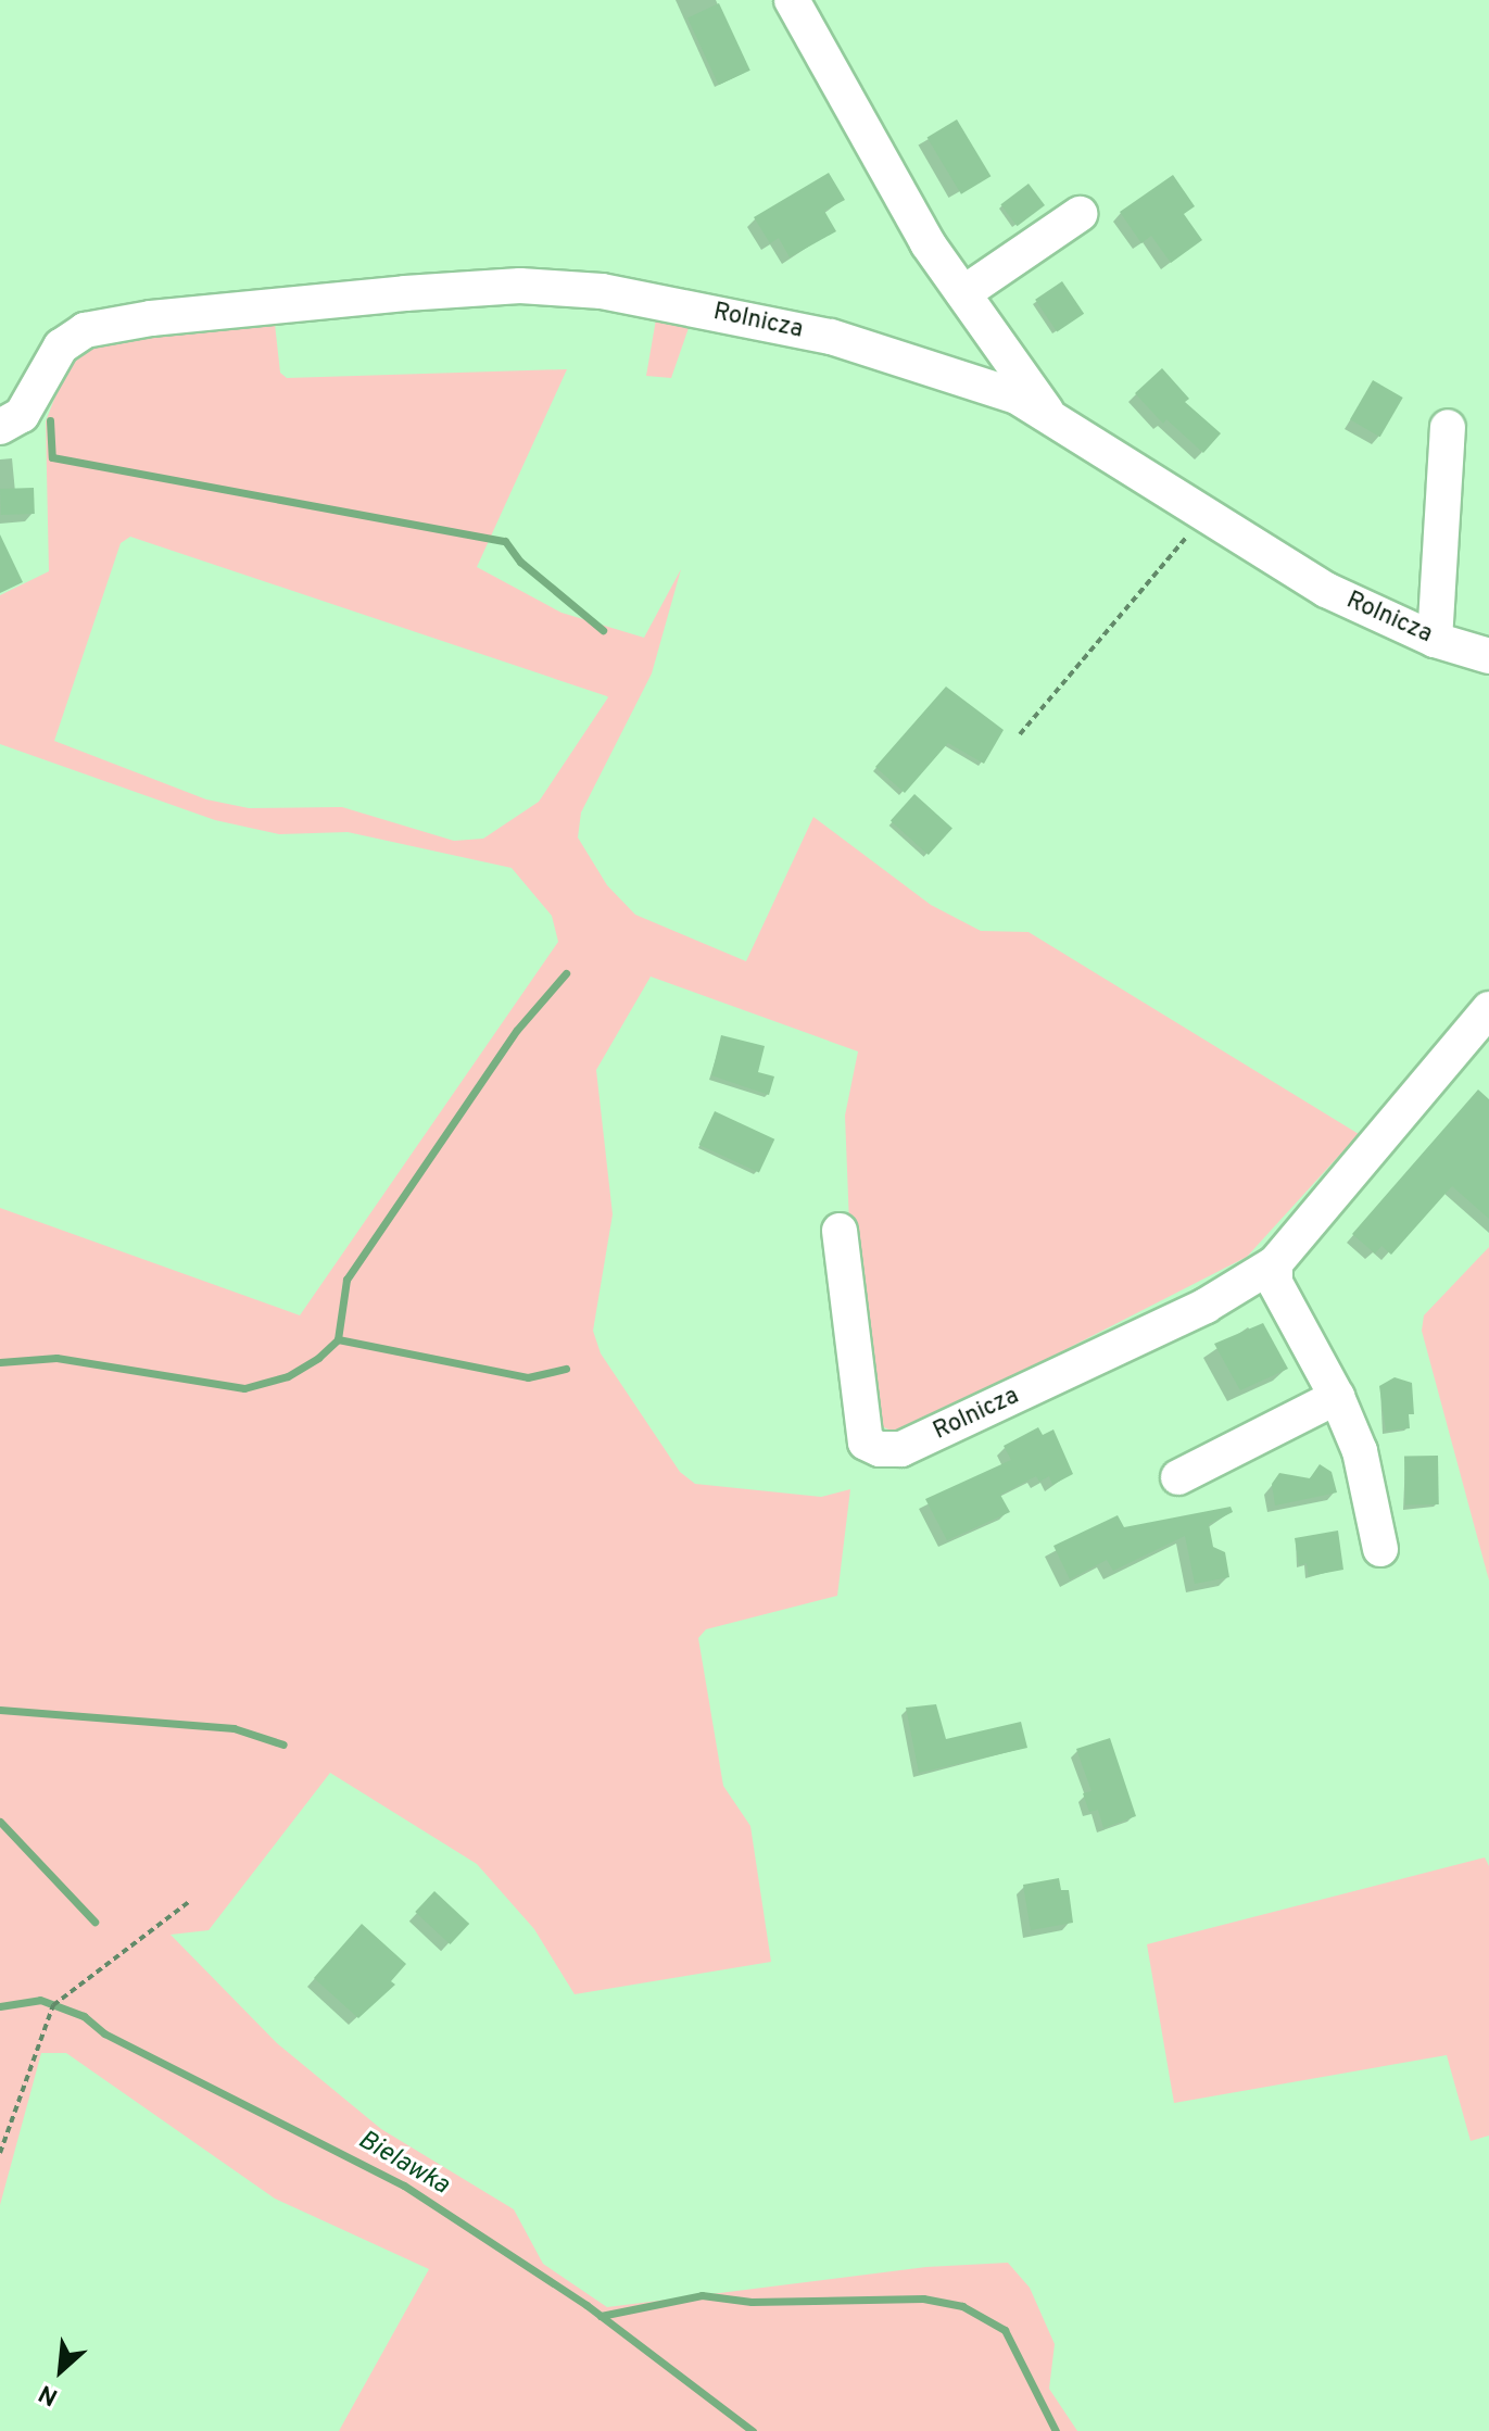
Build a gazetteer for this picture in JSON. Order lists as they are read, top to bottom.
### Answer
{
  "streets": {
    "street": ["Rolnicza"]
  },
  "water": ["Bielawka"],
  "north": "bottom left"
}
